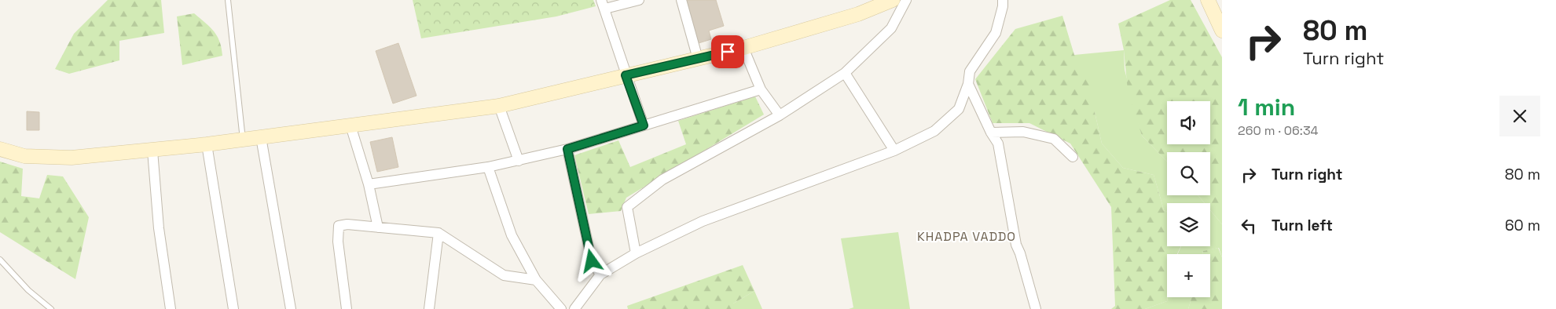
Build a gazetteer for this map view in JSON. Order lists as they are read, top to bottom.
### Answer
{
  "districts": ["KHADPA VADDO"],
  "page": {
    "turn": ["80 m", "Turn right"],
    "heading": ["1 min", "260 m · 06:34"],
    "map_buttons": "+",
    "list": [
      {
        "name": "Turn right",
        "value": "80 m"
      },
      {
        "name": "Turn left",
        "value": "60 m"
      }
    ]
  }
}
